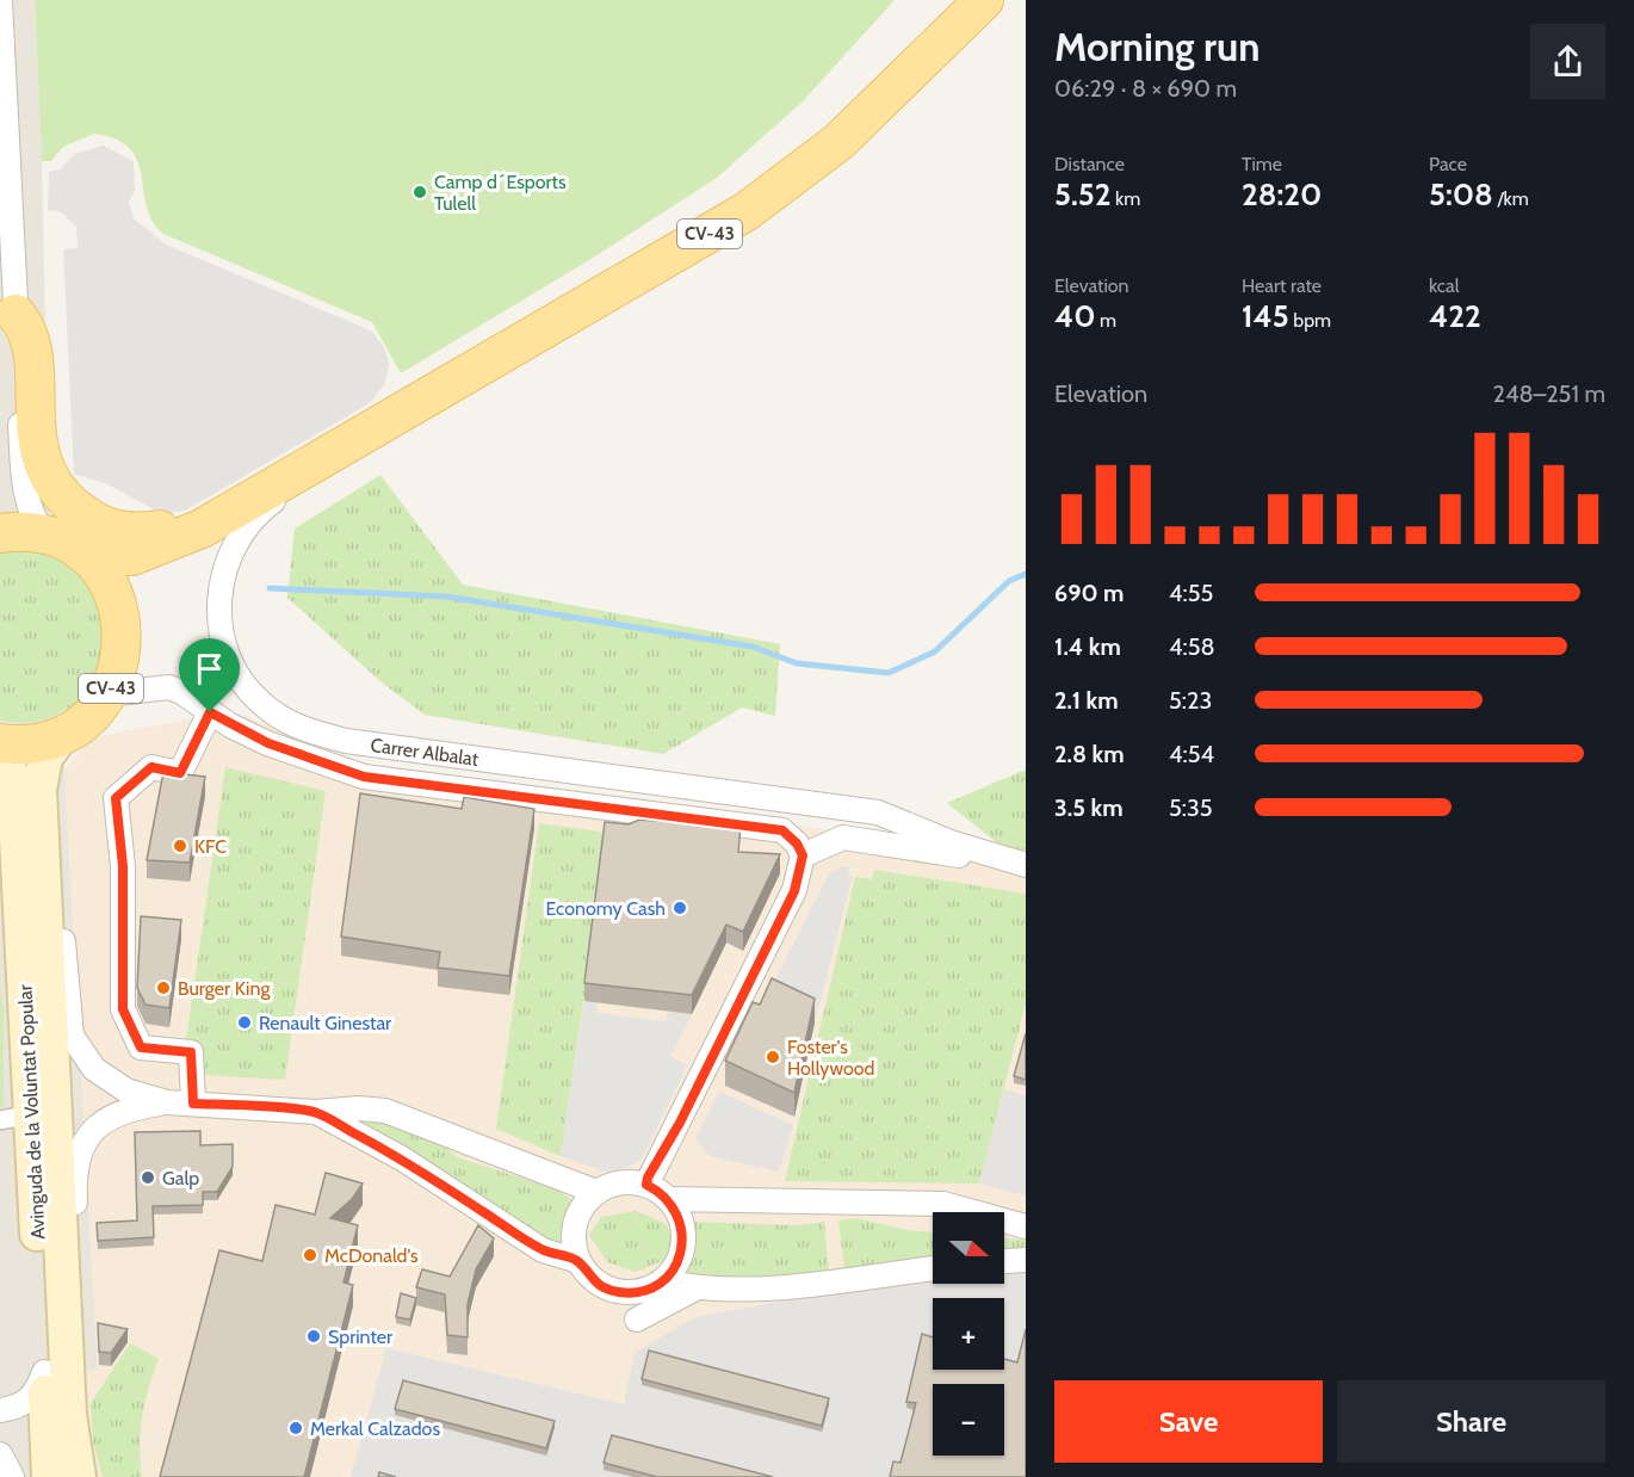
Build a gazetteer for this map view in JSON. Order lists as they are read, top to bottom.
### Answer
{
  "streets": {
    "main road": ["CV-43", "Avinguda de la Voluntat Popular"],
    "street": ["Carrer Albalat"]
  },
  "crossings": [
    ["CV-43", "Carrer Albalat"],
    ["CV-43", "Avinguda de la Voluntat Popular"]
  ],
  "places": [
    "Camp d´Esports Tulell",
    "KFC",
    "Economy Cash",
    "Burger King",
    "Renault Ginestar",
    "Foster's Hollywood",
    "Galp",
    "McDonald's",
    "Sprinter",
    "Merkal Calzados"
  ],
  "north": "right",
  "page": {
    "heading": ["Morning run", "06:29 · 8 × 690 m"],
    "stats": [
      ["Distance", "5.52 km"],
      ["Time", "28:20"],
      ["Pace", "5:08 /km"],
      ["Elevation", "40 m"],
      ["Heart rate", "145 bpm"],
      ["kcal", "422"]
    ],
    "chart": ["Elevation", "248–251 m"],
    "list": [
      {
        "name": "690 m",
        "note": "4:55"
      },
      {
        "name": "1.4 km",
        "note": "4:58"
      },
      {
        "name": "2.1 km",
        "note": "5:23"
      },
      {
        "name": "2.8 km",
        "note": "4:54"
      },
      {
        "name": "3.5 km",
        "note": "5:35"
      }
    ],
    "map_buttons": ["+", "−"],
    "buttons": ["Save", "Share"]
  }
}
